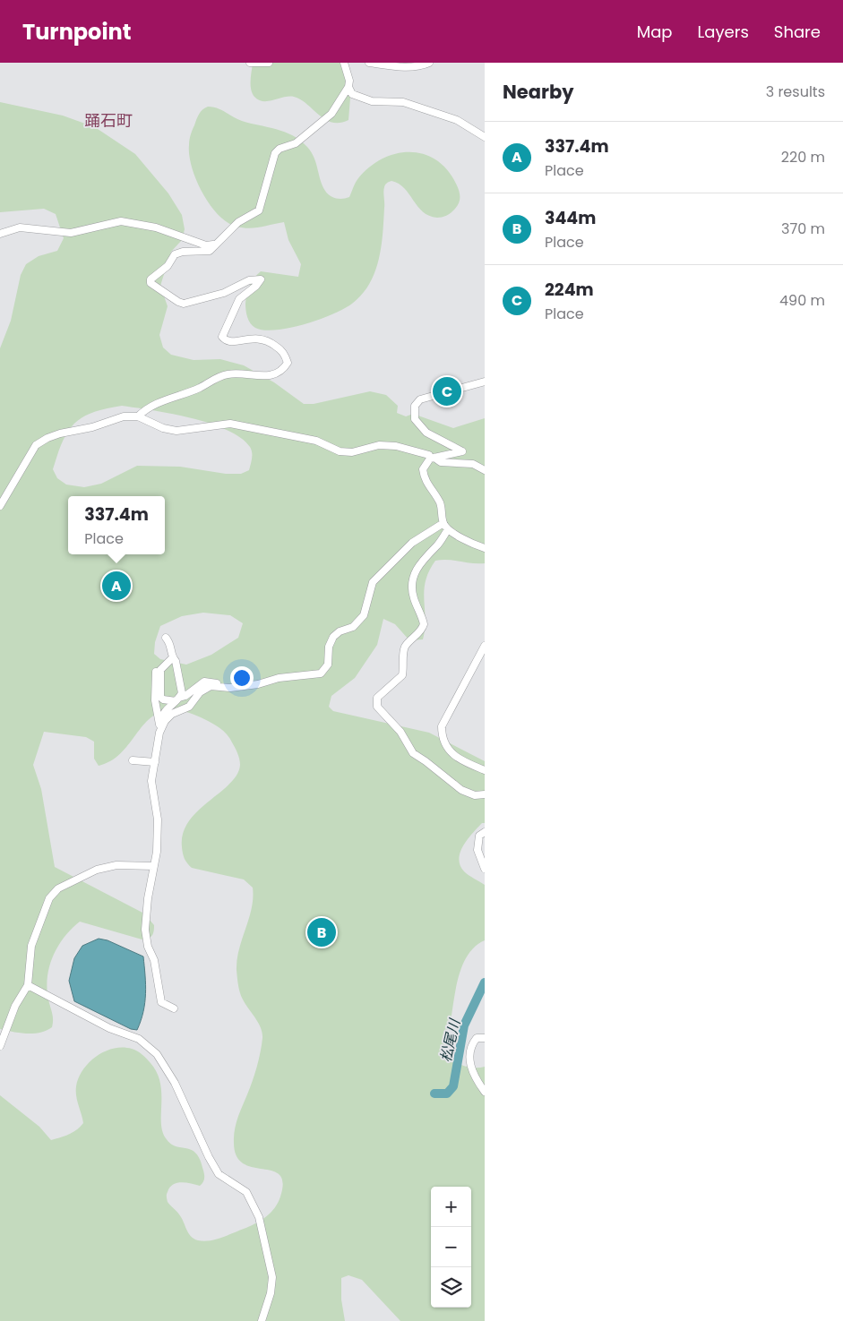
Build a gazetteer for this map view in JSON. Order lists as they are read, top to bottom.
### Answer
{
  "districts": ["踊石町"],
  "water": ["松尾川"],
  "page": {
    "header": "Turnpoint",
    "nav": ["Map", "Layers", "Share"],
    "heading": ["Nearby", "3 results"],
    "list": [
      {
        "mark": "A",
        "name": "337.4m",
        "note": "Place",
        "value": "220 m"
      },
      {
        "mark": "B",
        "name": "344m",
        "note": "Place",
        "value": "370 m"
      },
      {
        "mark": "C",
        "name": "224m",
        "note": "Place",
        "value": "490 m"
      }
    ],
    "pins": ["C", "A", "B"],
    "popup": ["337.4m", "Place"],
    "map_buttons": ["+", "−"]
  }
}
